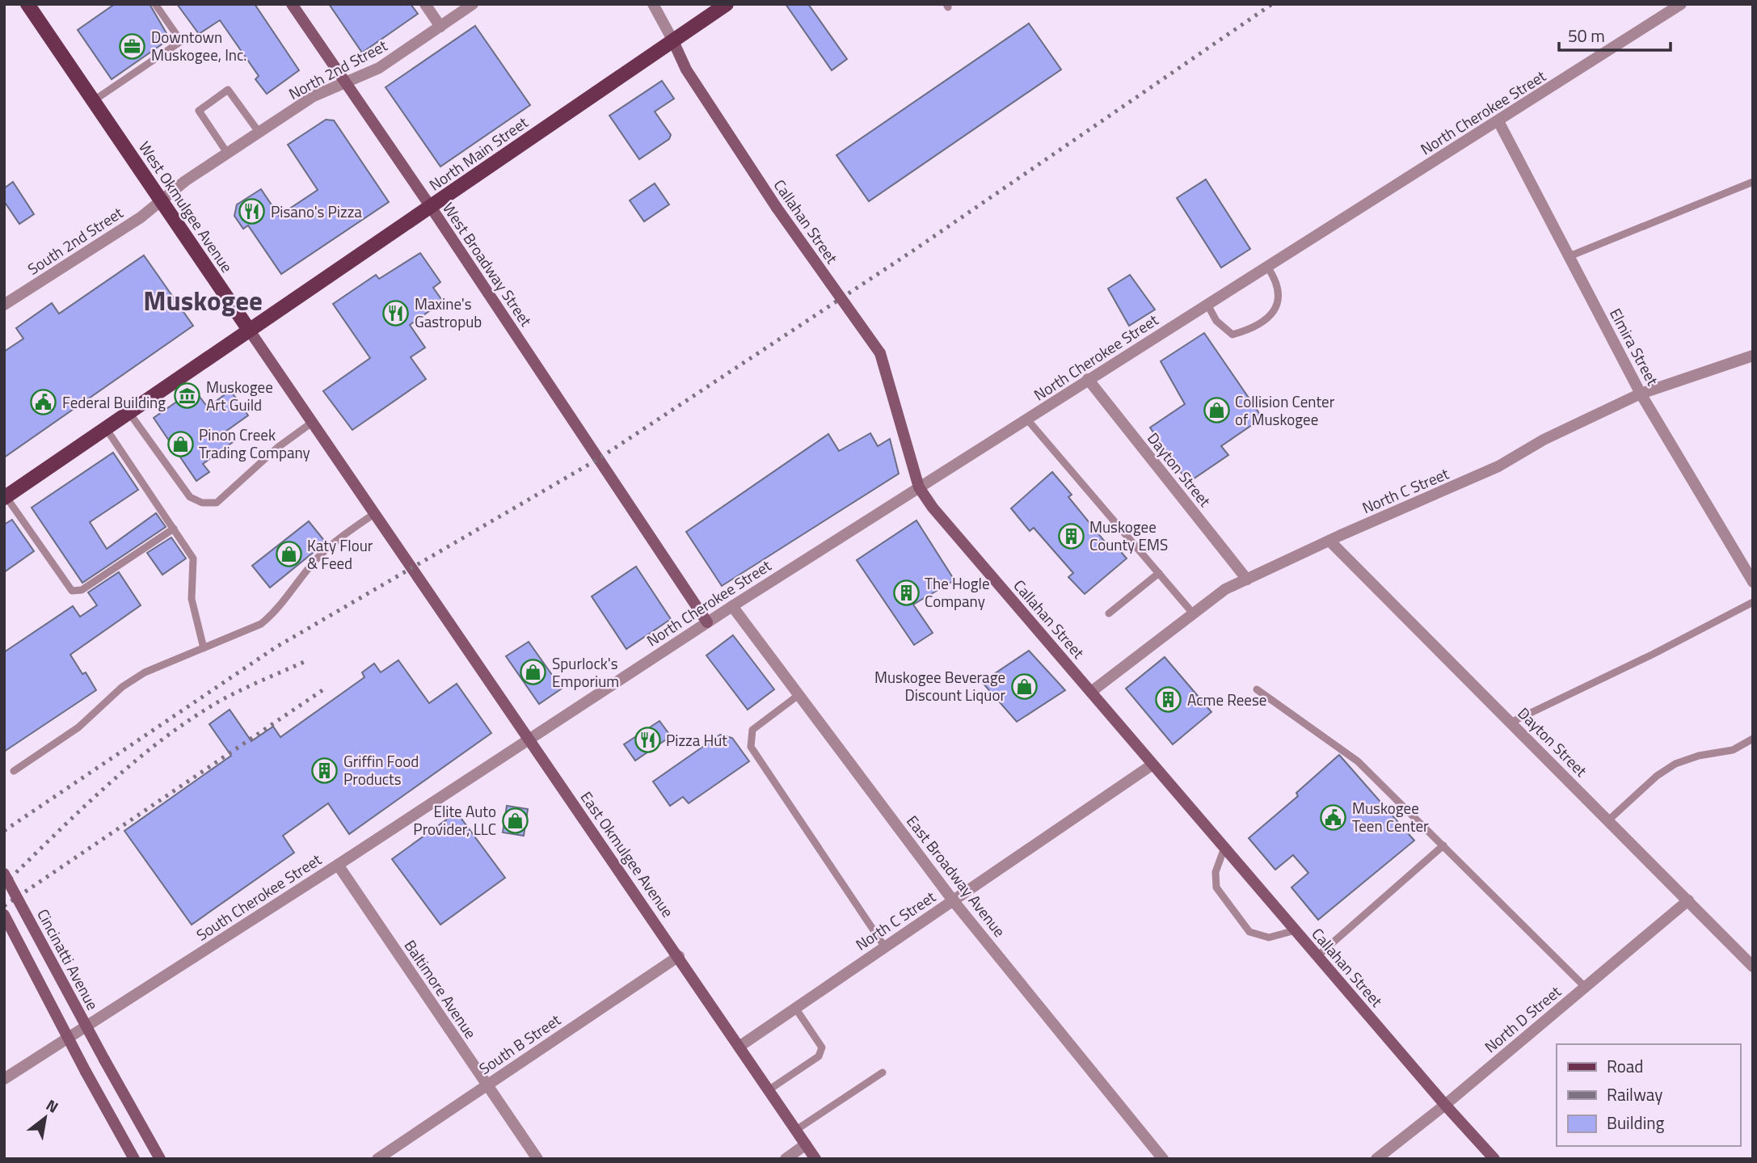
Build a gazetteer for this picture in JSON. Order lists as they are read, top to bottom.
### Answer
{
  "streets": {
    "main road": ["North Main Street", "West Okmulgee Avenue"],
    "street": [
      "North 2nd Street",
      "North Cherokee Street",
      "Callahan Street",
      "South 2nd Street",
      "West Broadway Street",
      "Elmira Street",
      "Dayton Street",
      "North C Street",
      "East Okmulgee Avenue",
      "East Broadway Avenue",
      "South Cherokee Street",
      "Cincinatti Avenue",
      "Baltimore Avenue",
      "North D Street",
      "South B Street"
    ]
  },
  "crossings": [
    ["North 2nd Street", "West Okmulgee Avenue"],
    ["North 2nd Street", "South 2nd Street"],
    ["North 2nd Street", "West Broadway Street"],
    ["North Cherokee Street", "Callahan Street"],
    ["North Cherokee Street", "West Broadway Street"],
    ["North Cherokee Street", "Elmira Street"],
    ["North Cherokee Street", "Dayton Street"],
    ["North Cherokee Street", "East Okmulgee Avenue"],
    ["North Cherokee Street", "East Broadway Avenue"],
    ["North Cherokee Street", "South Cherokee Street"],
    ["North Main Street", "West Okmulgee Avenue"],
    ["North Main Street", "Callahan Street"],
    ["North Main Street", "West Broadway Street"],
    ["West Okmulgee Avenue", "South 2nd Street"],
    ["West Okmulgee Avenue", "East Okmulgee Avenue"],
    ["Callahan Street", "North C Street"],
    ["Callahan Street", "North D Street"],
    ["Elmira Street", "North C Street"],
    ["Dayton Street", "North C Street"],
    ["Dayton Street", "North D Street"],
    ["North C Street", "East Okmulgee Avenue"],
    ["North C Street", "East Broadway Avenue"],
    ["East Okmulgee Avenue", "South Cherokee Street"],
    ["East Okmulgee Avenue", "South B Street"],
    ["South Cherokee Street", "Baltimore Avenue"],
    ["Baltimore Avenue", "South B Street"]
  ],
  "districts": ["Muskogee"],
  "places": {
    "office": ["Downtown Muskogee, Inc."],
    "restaurant": ["Pisano's Pizza", "Maxine's Gastropub", "Pizza Hut"],
    "museum": ["Muskogee Art Guild"],
    "public building": ["Federal Building", "Muskogee Teen Center"],
    "shop": [
      "Collision Center of Muskogee",
      "Pinon Creek Trading Company",
      "Katy Flour & Feed",
      "Spurlock's Emporium",
      "Muskogee Beverage Discount Liquor",
      "Elite Auto Provider, LLC"
    ],
    "building": [
      "Muskogee County EMS",
      "The Hogle Company",
      "Acme Reese",
      "Griffin Food Products"
    ]
  },
  "legend": ["Road", "Railway", "Building"],
  "scale_bar": "50 m",
  "north": "top right"
}
